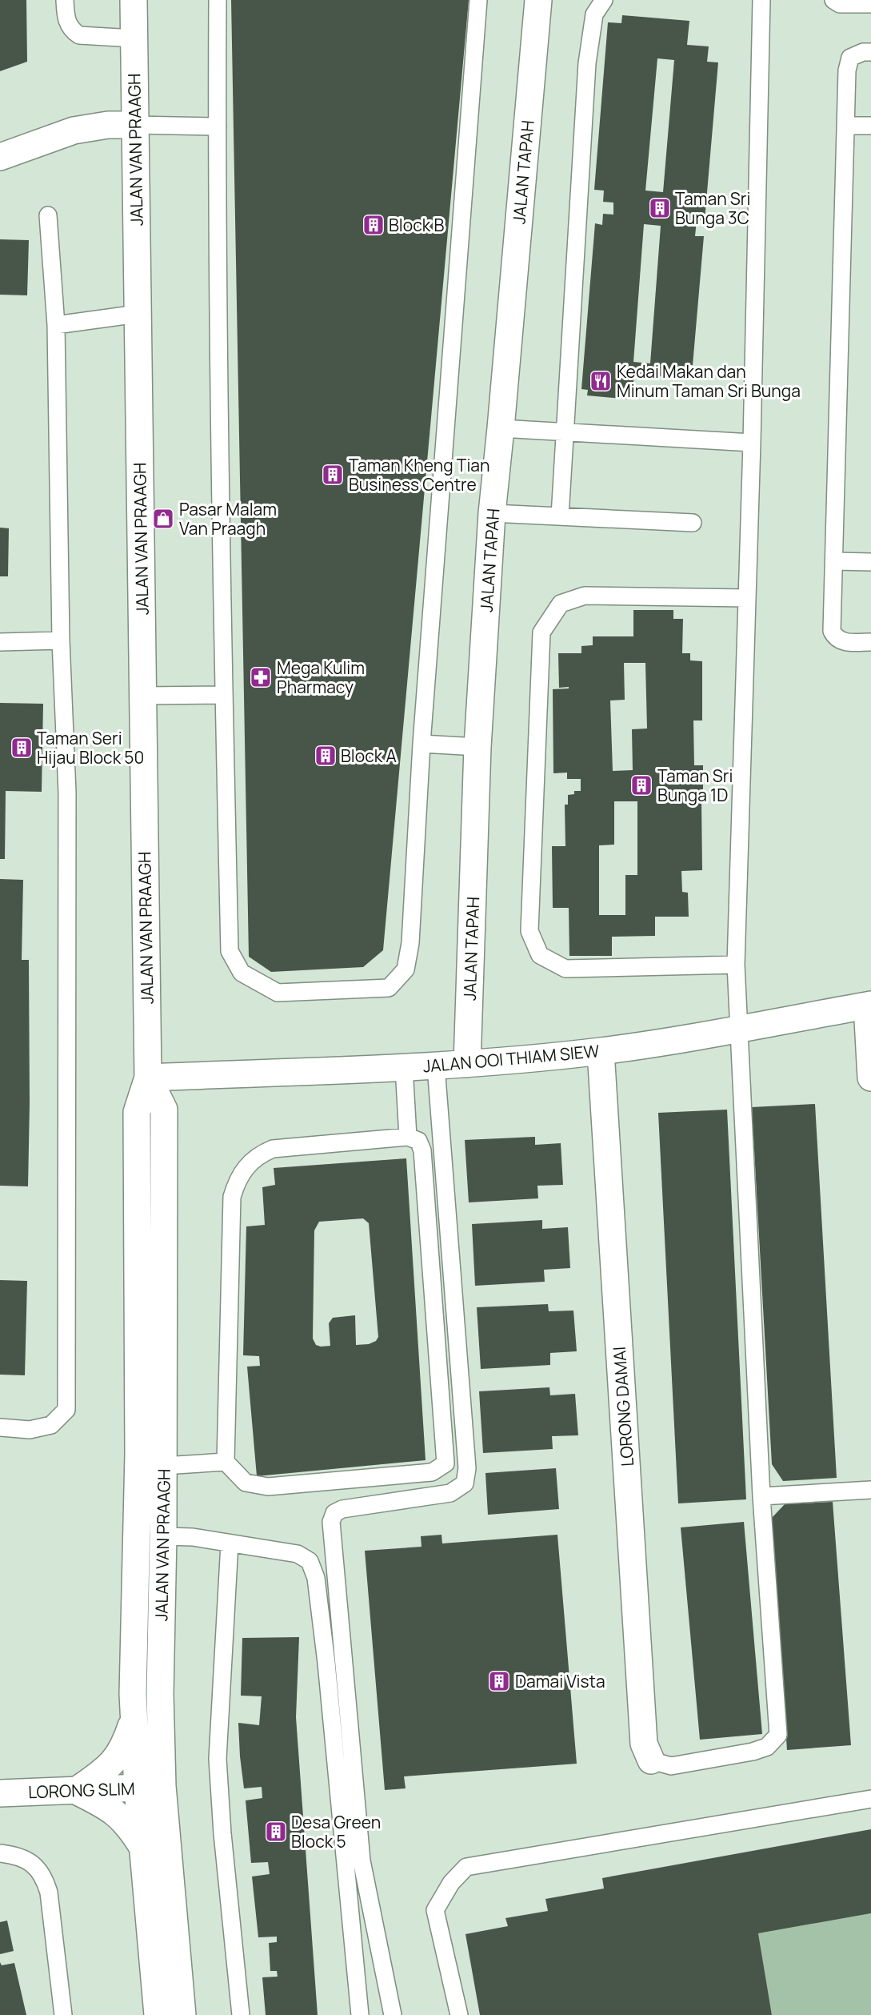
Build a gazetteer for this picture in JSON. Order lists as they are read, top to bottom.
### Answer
{
  "streets": {
    "main road": [
      "JALAN VAN PRAAGH",
      "JALAN TAPAH",
      "JALAN OOI THIAM SIEW",
      "LORONG DAMAI",
      "LORONG SLIM"
    ]
  },
  "crossings": [
    ["JALAN VAN PRAAGH", "JALAN OOI THIAM SIEW"],
    ["JALAN VAN PRAAGH", "LORONG SLIM"],
    ["JALAN TAPAH", "JALAN OOI THIAM SIEW"],
    ["JALAN OOI THIAM SIEW", "LORONG DAMAI"]
  ],
  "places": {
    "building": [
      "Taman Sri Bunga 3C",
      "Block B",
      "Taman Kheng Tian Business Centre",
      "Taman Seri Hijau Block 50",
      "Block A",
      "Taman Sri Bunga 1D",
      "Damai Vista",
      "Desa Green Block 5"
    ],
    "restaurant": ["Kedai Makan dan Minum Taman Sri Bunga"],
    "shop": ["Pasar Malam Van Praagh"],
    "pharmacy": ["Mega Kulim Pharmacy"]
  }
}
